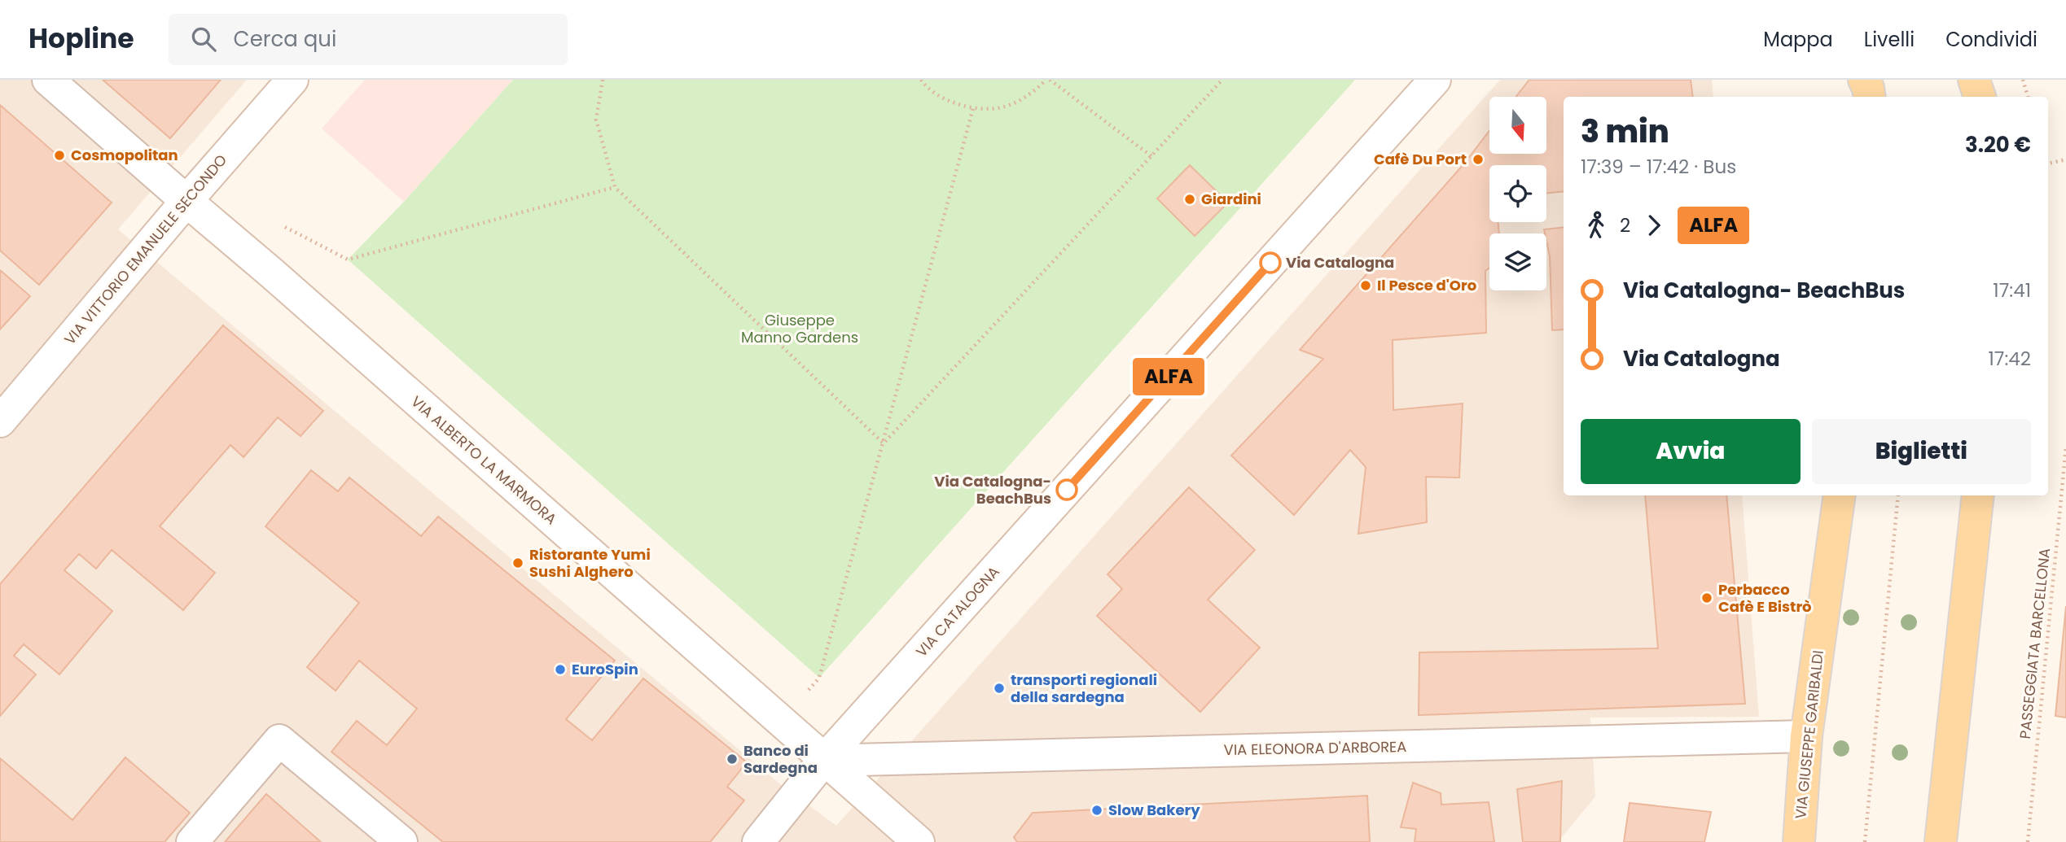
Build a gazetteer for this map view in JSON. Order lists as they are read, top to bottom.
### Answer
{
  "streets": {
    "main road": [
      "VIA VITTORIO EMANUELE SECONDO",
      "VIA ALBERTO LA MARMORA",
      "VIA CATALOGNA",
      "VIA GIUSEPPE GARIBALDI",
      "VIA ELEONORA D'ARBOREA"
    ],
    "path": ["PASSEGGIATA BARCELLONA"]
  },
  "crossings": [
    ["VIA VITTORIO EMANUELE SECONDO", "VIA ALBERTO LA MARMORA"],
    ["VIA ALBERTO LA MARMORA", "VIA CATALOGNA"],
    ["VIA ALBERTO LA MARMORA", "VIA ELEONORA D'ARBOREA"],
    ["VIA CATALOGNA", "VIA ELEONORA D'ARBOREA"],
    ["VIA GIUSEPPE GARIBALDI", "VIA ELEONORA D'ARBOREA"]
  ],
  "parks": ["Giuseppe Manno Gardens"],
  "places": [
    "Cosmopolitan",
    "Cafè Du Port",
    "Giardini",
    "Via Catalogna",
    "Il Pesce d'Oro",
    "Via Catalogna- BeachBus",
    "Ristorante Yumi Sushi Alghero",
    "Perbacco Cafè E Bistrò",
    "EuroSpin",
    "transporti regionali della sardegna",
    "Banco di Sardegna",
    "Slow Bakery"
  ],
  "lines": ["bus line ALFA"],
  "north": "bottom",
  "page": {
    "header": "Hopline",
    "search": "Cerca qui",
    "nav": ["Mappa", "Livelli", "Condividi"],
    "on_map": "ALFA",
    "heading": ["3 min", "17:39 – 17:42 · Bus", "3.20 €"],
    "legs": ["2", "ALFA"],
    "list": [
      {
        "name": "Via Catalogna- BeachBus",
        "value": "17:41"
      },
      {
        "name": "Via Catalogna",
        "value": "17:42"
      }
    ],
    "buttons": ["Avvia", "Biglietti"]
  }
}
